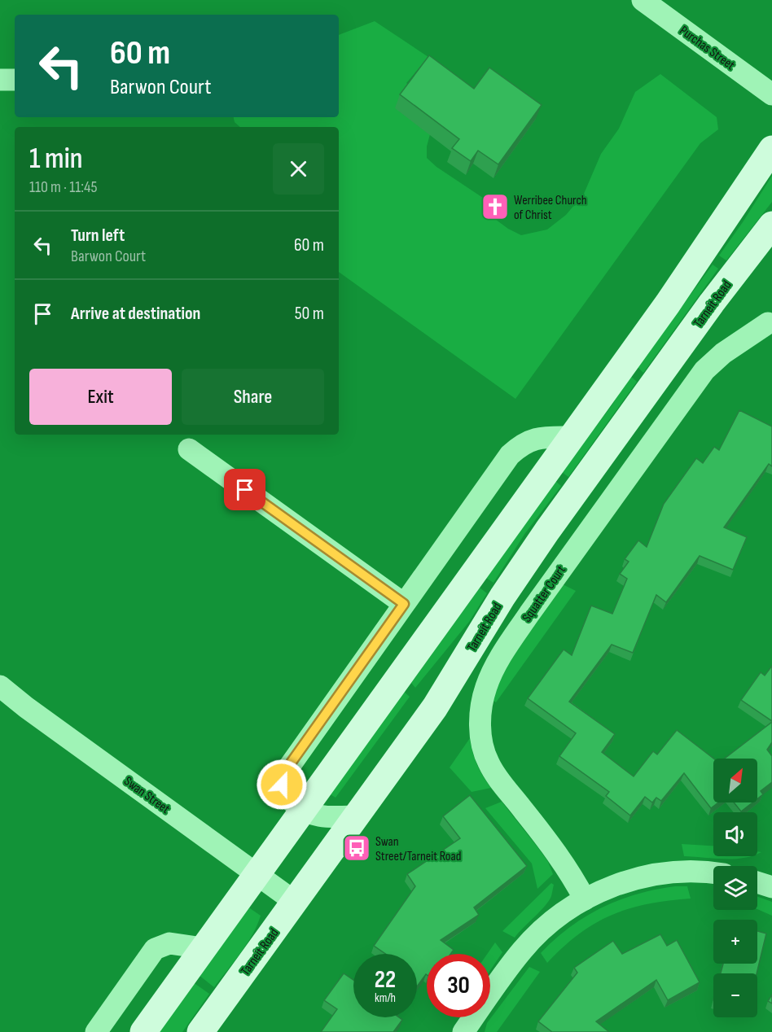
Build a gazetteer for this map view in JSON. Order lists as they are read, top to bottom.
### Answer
{
  "streets": {
    "main road": ["Tarneit Road"],
    "street": ["Purchas Street", "Squatter Court", "Swan Street"]
  },
  "crossings": [
    ["Tarneit Road", "Swan Street"]
  ],
  "places": {
    "church": ["Werribee Church of Christ"],
    "bus stop": ["Swan Street/Tarneit Road"]
  },
  "north": "top right",
  "page": {
    "turn": ["60 m", "Barwon Court"],
    "heading": ["1 min", "110 m · 11:45"],
    "list": [
      {
        "name": "Turn left",
        "note": "Barwon Court",
        "value": "60 m"
      },
      {
        "name": "Arrive at destination",
        "value": "50 m"
      }
    ],
    "buttons": ["Exit", "Share"],
    "map_buttons": ["+", "−"],
    "speed": "22 km/h",
    "limit": "30"
  }
}
